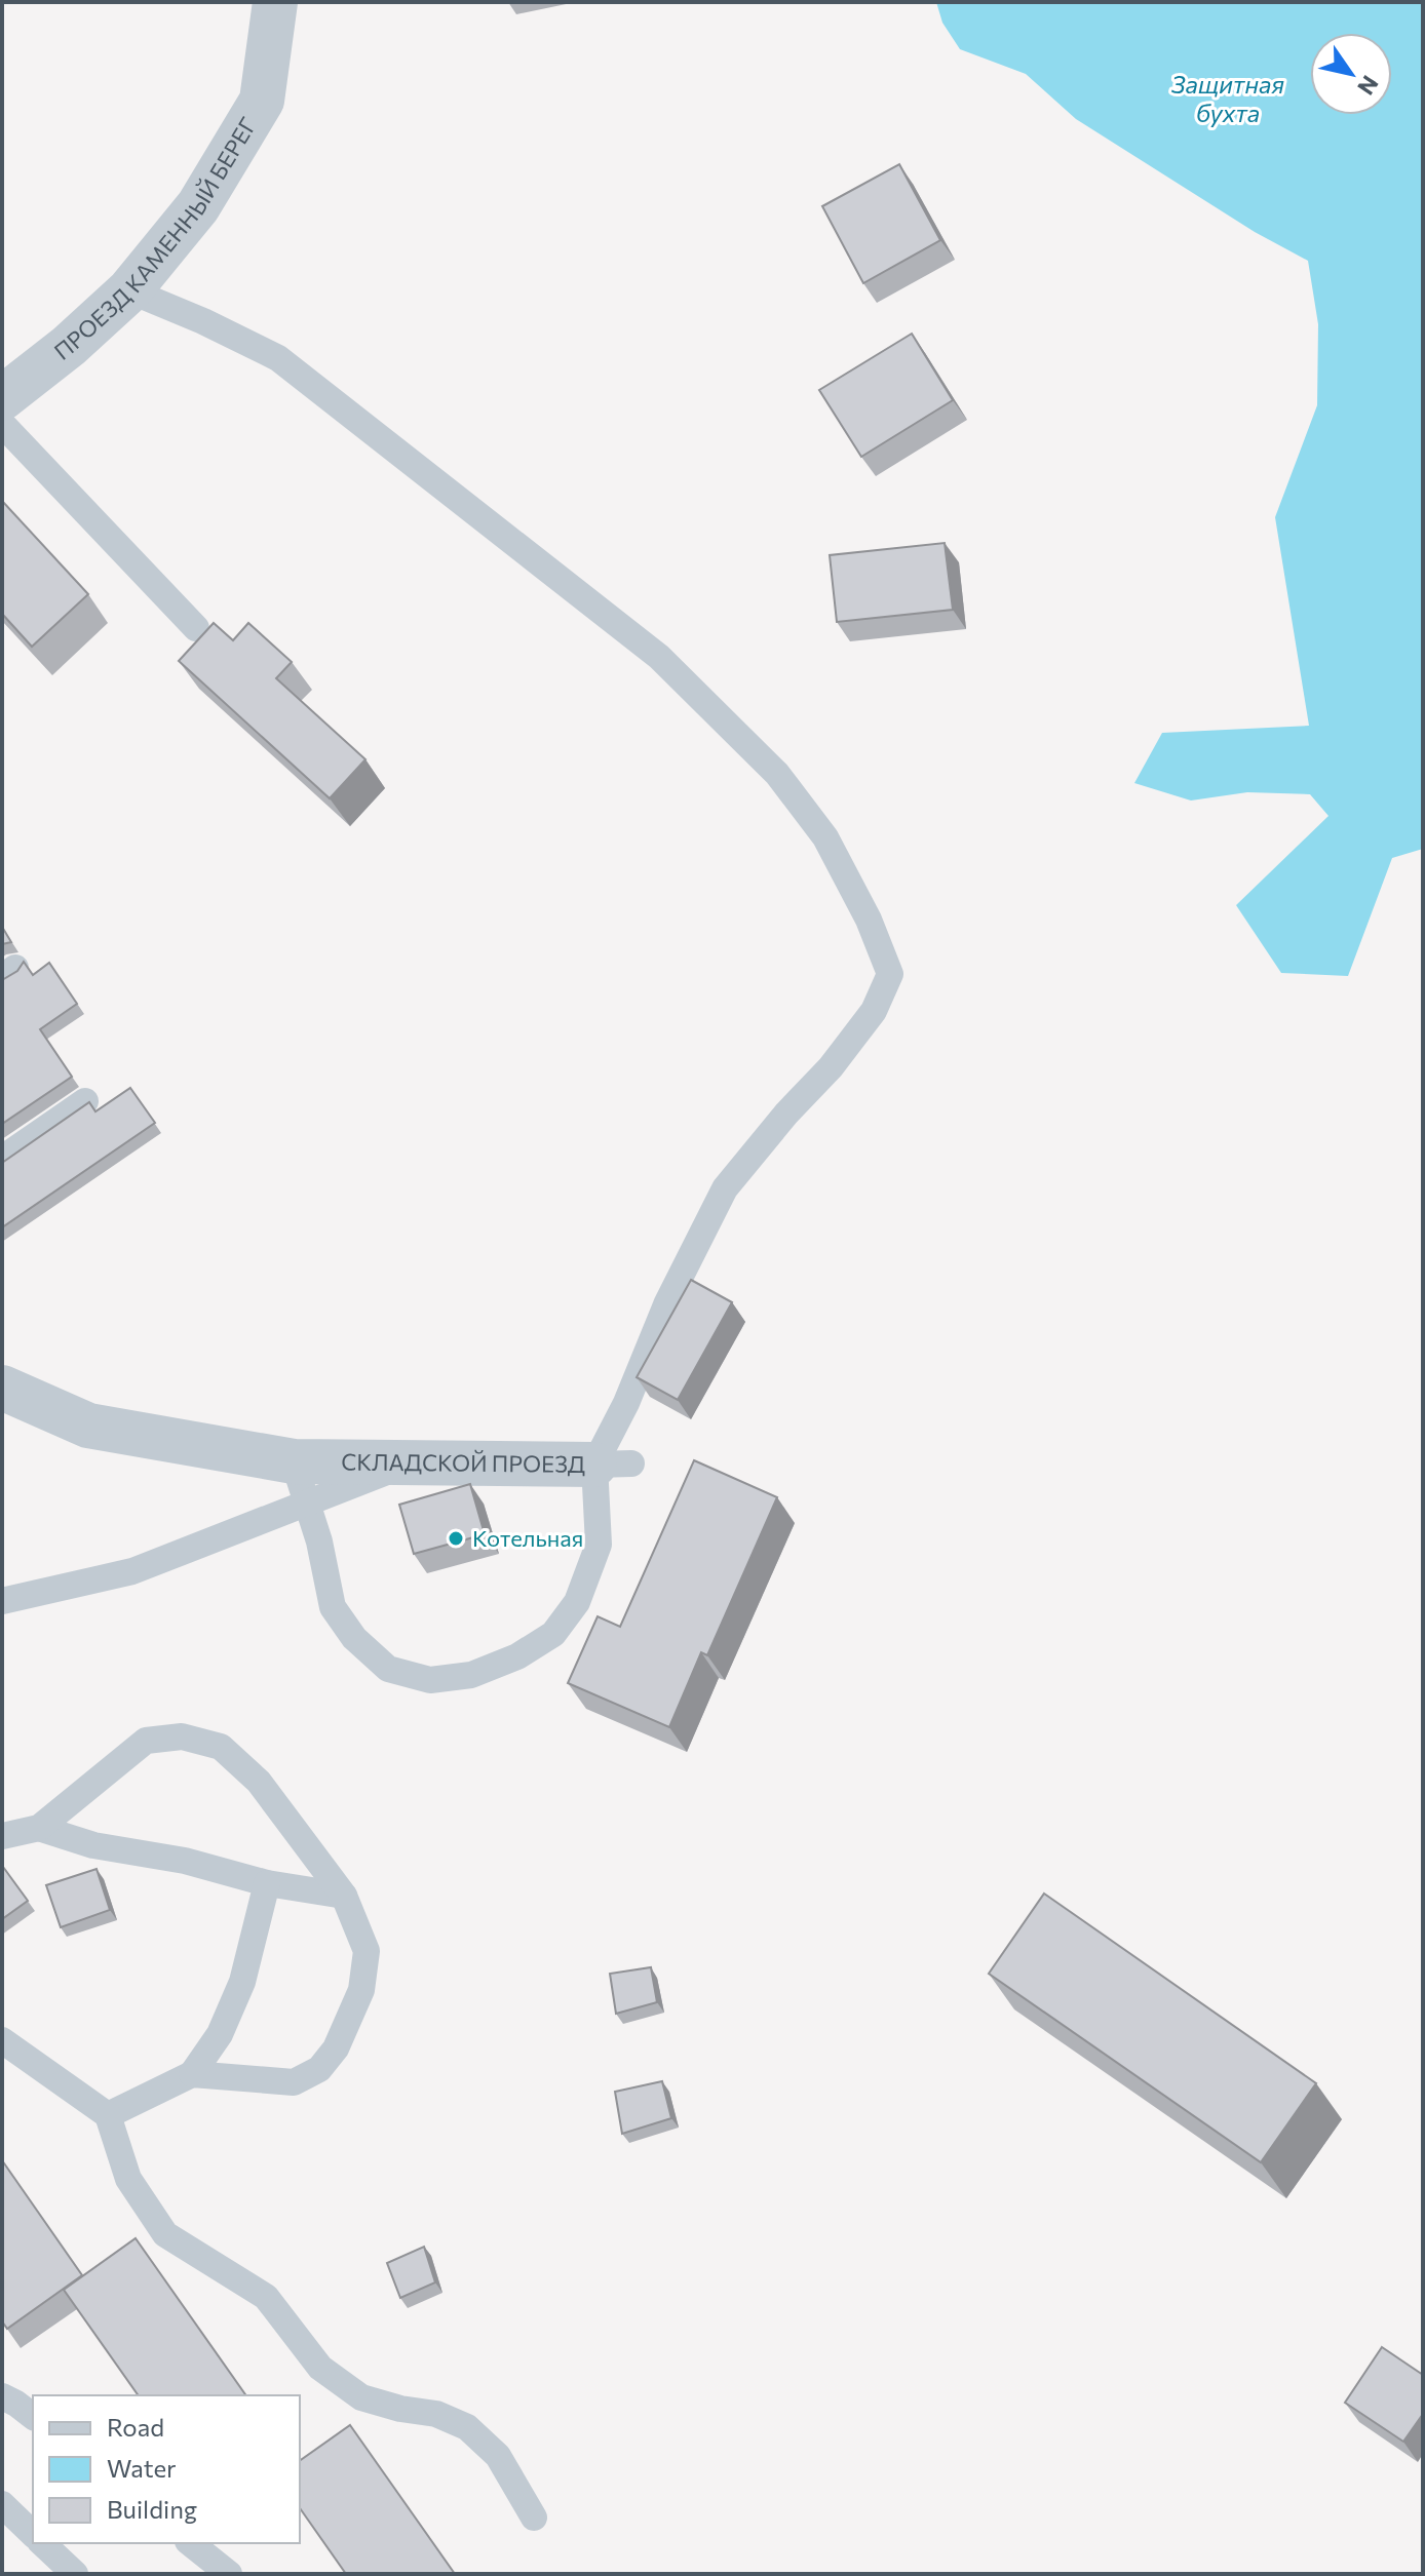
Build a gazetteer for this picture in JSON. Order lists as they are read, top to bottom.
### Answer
{
  "streets": {
    "street": ["ПРОЕЗД КАМЕННЫЙ БЕРЕГ", "СКЛАДСКОЙ ПРОЕЗД"]
  },
  "crossings": [
    ["ПРОЕЗД КАМЕННЫЙ БЕРЕГ", "СКЛАДСКОЙ ПРОЕЗД"]
  ],
  "water": ["Защитная бухта"],
  "places": ["Котельная"],
  "legend": ["Road", "Water", "Building"],
  "north": "bottom right"
}
